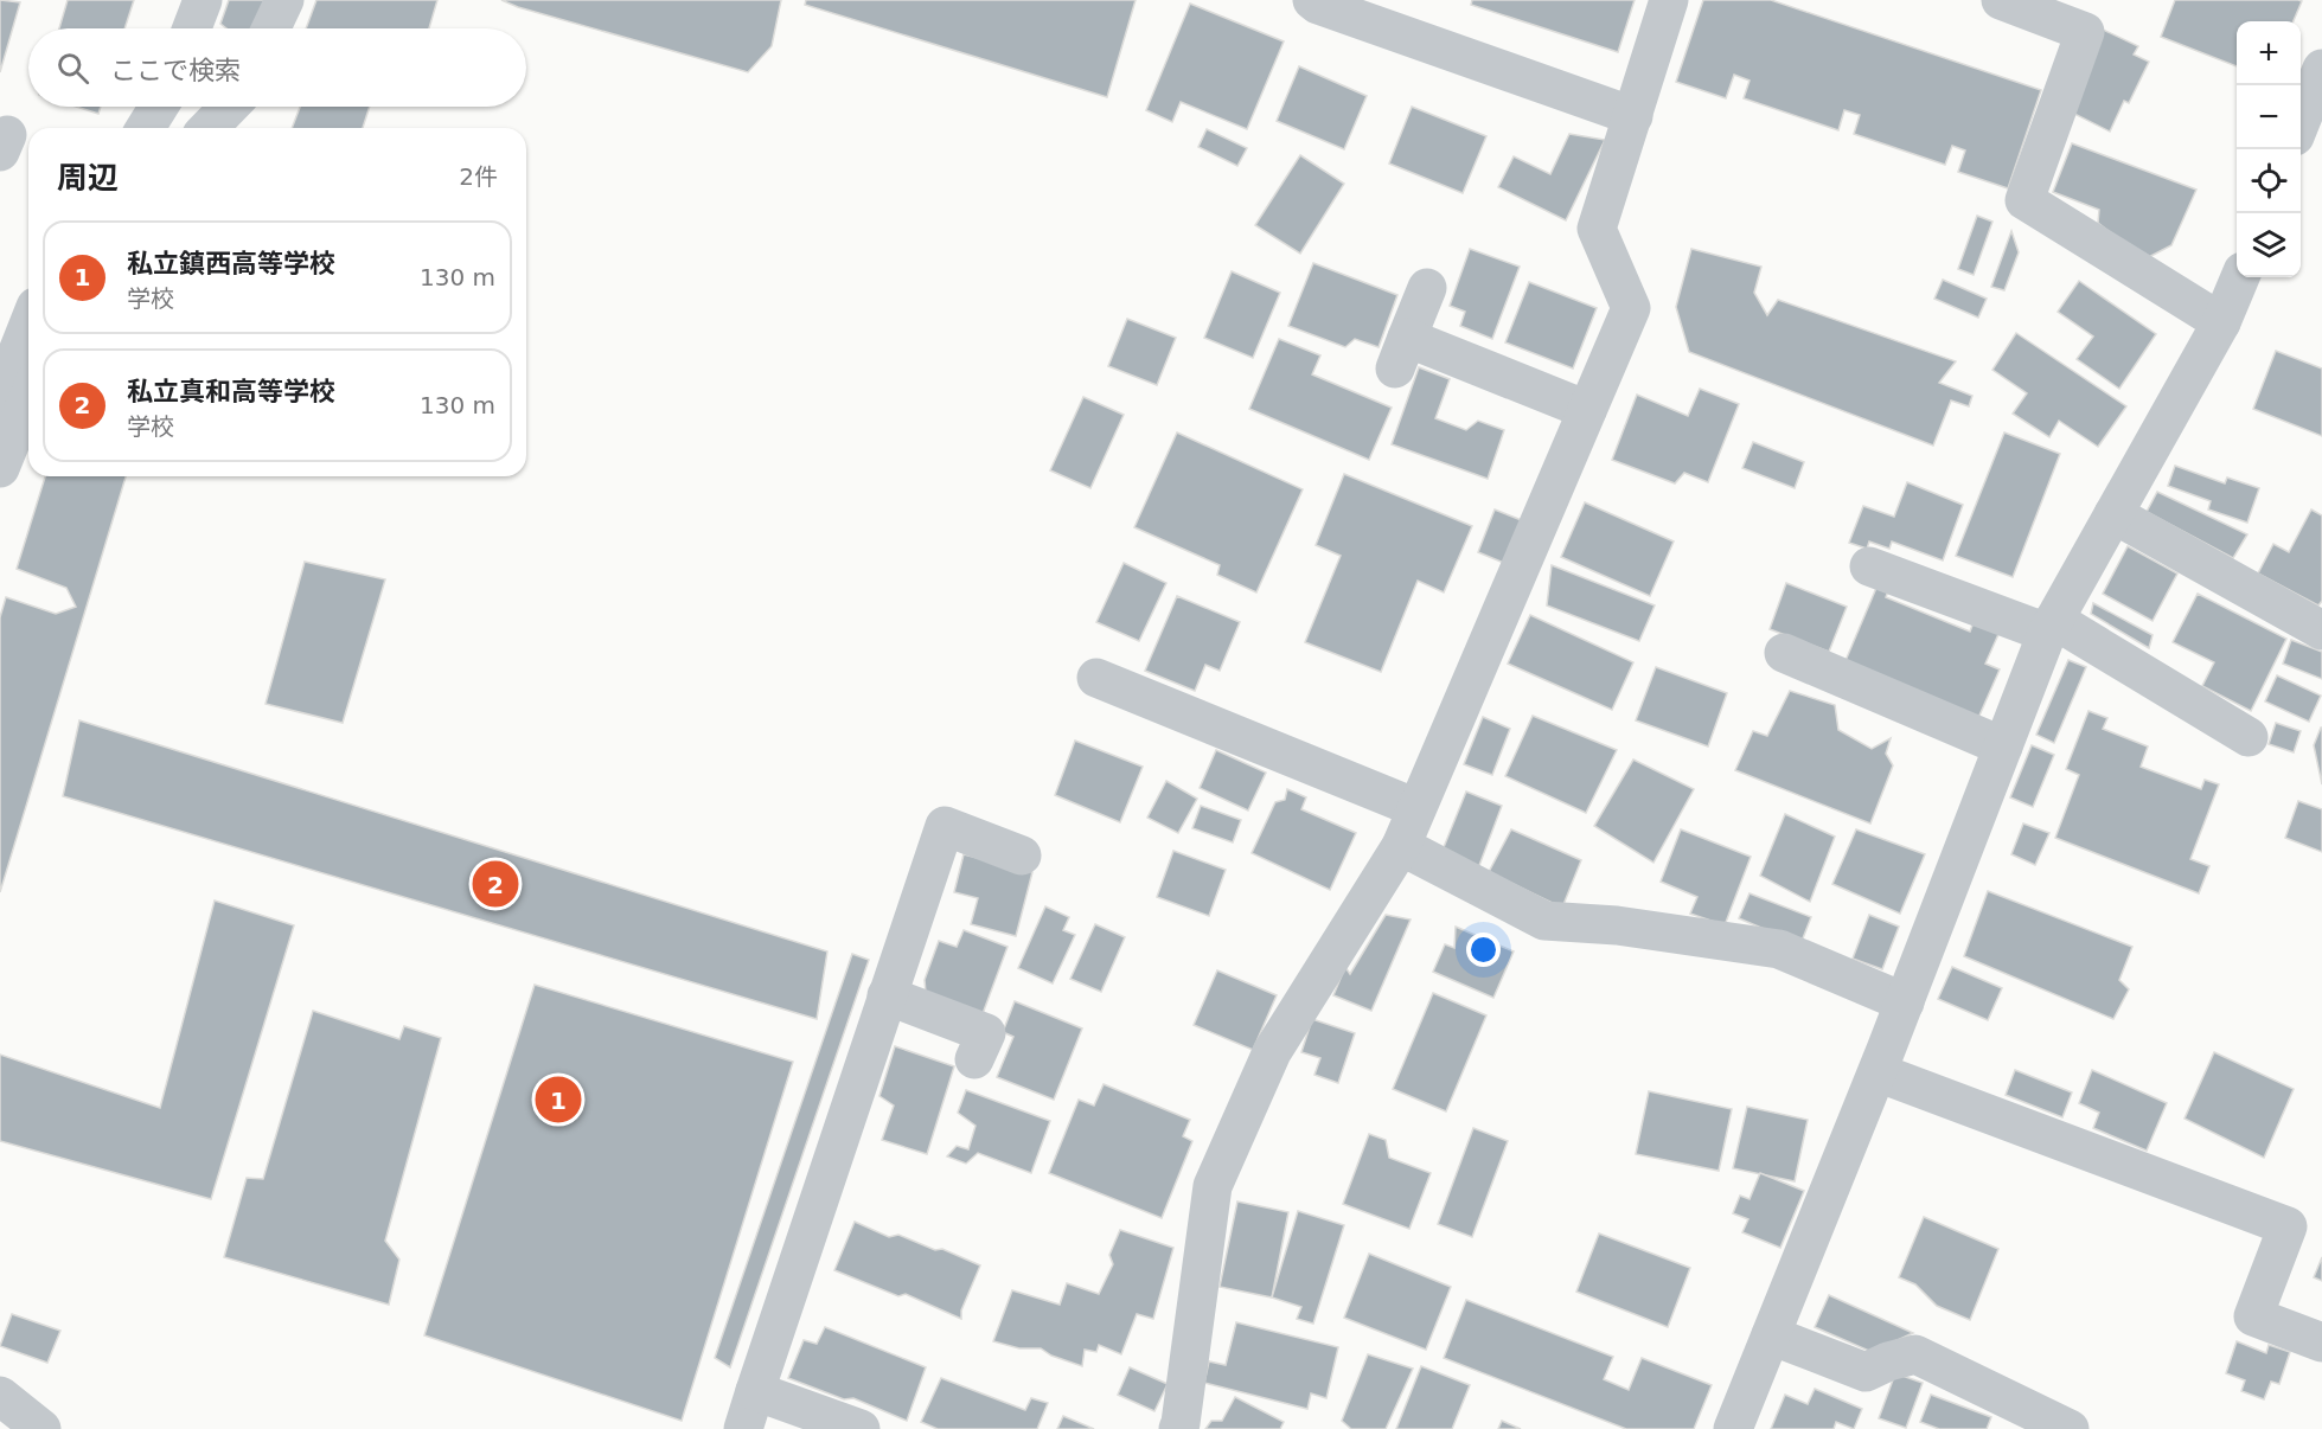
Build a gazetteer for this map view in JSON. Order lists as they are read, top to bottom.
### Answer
{
  "page": {
    "map_buttons": ["+", "−"],
    "search": "ここで検索",
    "heading": ["周辺", "2件"],
    "list": [
      {
        "mark": "1",
        "name": "私立鎮西高等学校",
        "note": "学校",
        "value": "130 m"
      },
      {
        "mark": "2",
        "name": "私立真和高等学校",
        "note": "学校",
        "value": "130 m"
      }
    ],
    "pins": ["2", "1"]
  }
}
